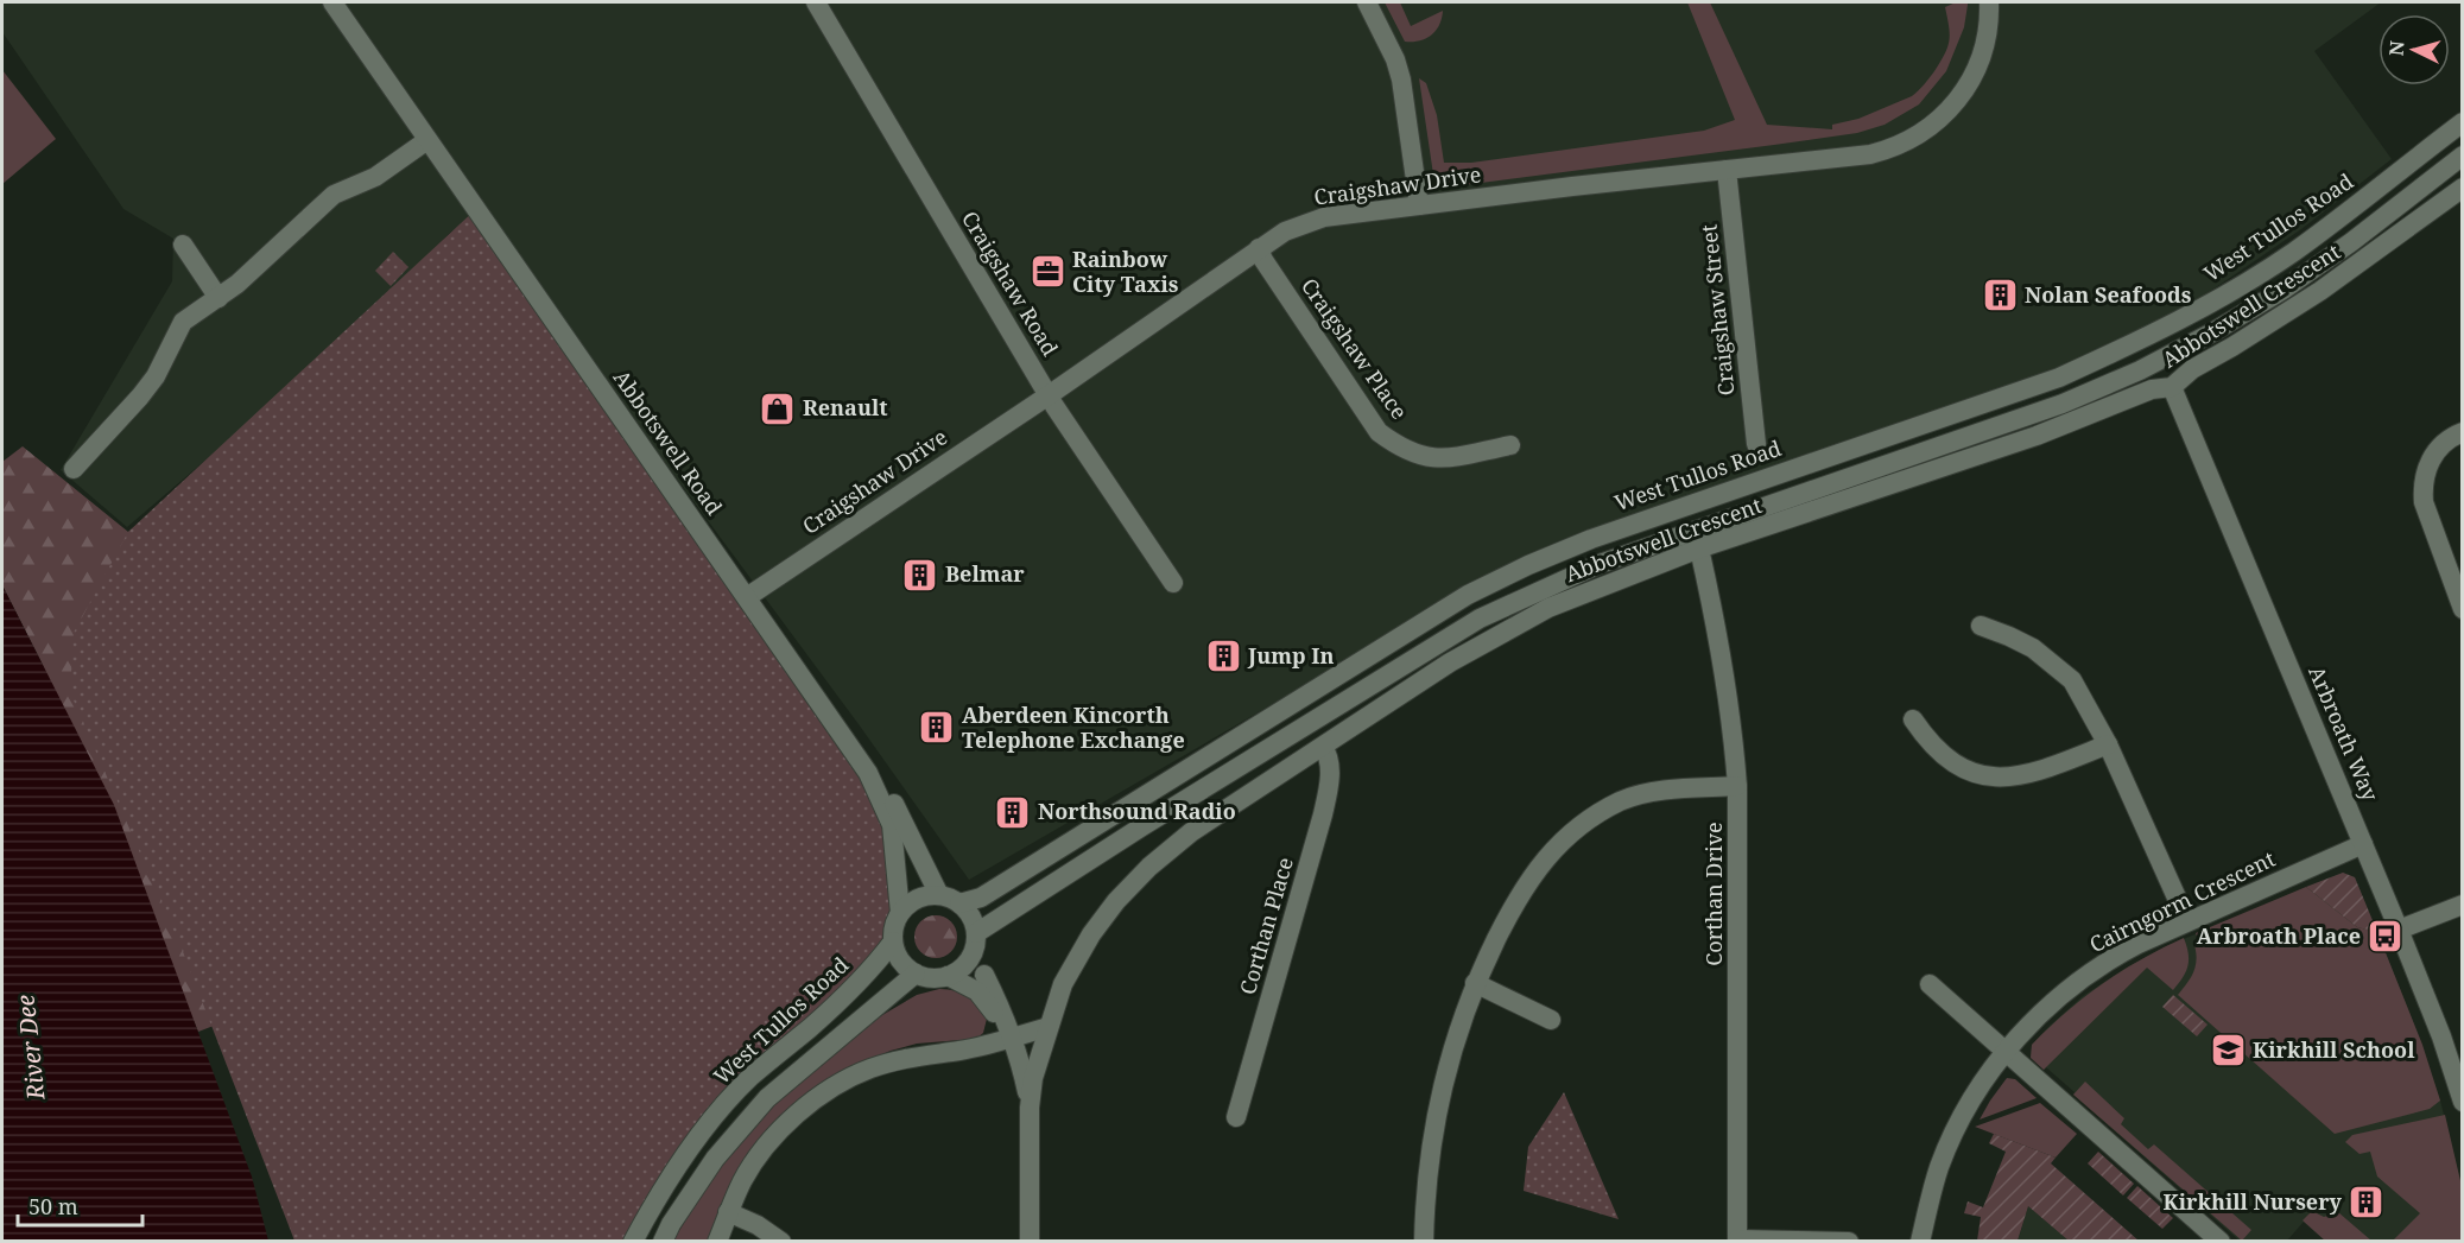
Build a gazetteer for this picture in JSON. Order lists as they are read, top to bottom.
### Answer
{
  "streets": {
    "street": [
      "Craigshaw Drive",
      "West Tullos Road",
      "Craigshaw Road",
      "Abbotswell Crescent",
      "Craigshaw Street",
      "Craigshaw Place",
      "Abbotswell Road",
      "Arbroath Way",
      "Corthan Drive",
      "Cairngorm Crescent",
      "Corthan Place"
    ]
  },
  "crossings": [
    ["Craigshaw Drive", "Craigshaw Road"],
    ["Craigshaw Drive", "Craigshaw Street"],
    ["Craigshaw Drive", "Craigshaw Place"],
    ["Craigshaw Drive", "Abbotswell Road"],
    ["West Tullos Road", "Abbotswell Crescent"],
    ["Abbotswell Crescent", "Arbroath Way"],
    ["Abbotswell Crescent", "Corthan Drive"],
    ["Abbotswell Crescent", "Corthan Place"],
    ["Arbroath Way", "Cairngorm Crescent"]
  ],
  "water": ["River Dee"],
  "places": {
    "office": ["Rainbow City Taxis"],
    "building": [
      "Nolan Seafoods",
      "Belmar",
      "Jump In",
      "Aberdeen Kincorth Telephone Exchange",
      "Northsound Radio",
      "Kirkhill Nursery"
    ],
    "shop": ["Renault"],
    "bus stop": ["Arbroath Place"],
    "school or university": ["Kirkhill School"]
  },
  "scale_bar": "50 m",
  "north": "left"
}
